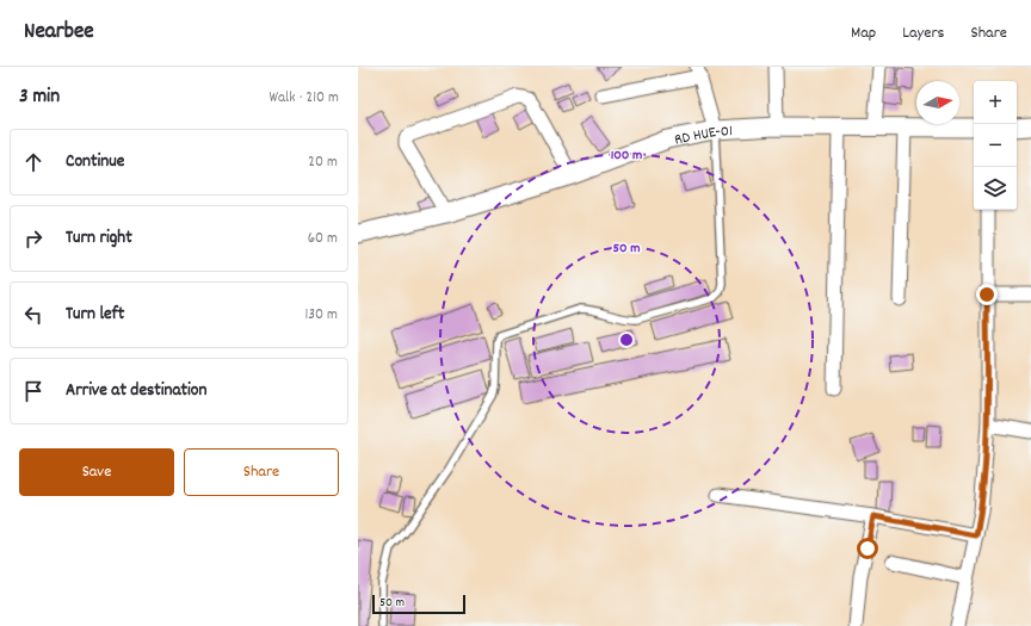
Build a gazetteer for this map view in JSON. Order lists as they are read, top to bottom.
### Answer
{
  "streets": {
    "street": ["RD HUE-01"]
  },
  "scale_bar": "50 m",
  "north": "right",
  "page": {
    "header": "Nearbee",
    "nav": ["Map", "Layers", "Share"],
    "heading": ["3 min", "Walk · 210 m"],
    "map_buttons": ["+", "−"],
    "list": [
      ["Continue", "20 m"],
      ["Turn right", "60 m"],
      ["Turn left", "130 m"],
      "Arrive at destination"
    ],
    "buttons": ["Save", "Share"],
    "scale": "50 m"
  },
  "rings": ["100 m", "50 m"]
}
